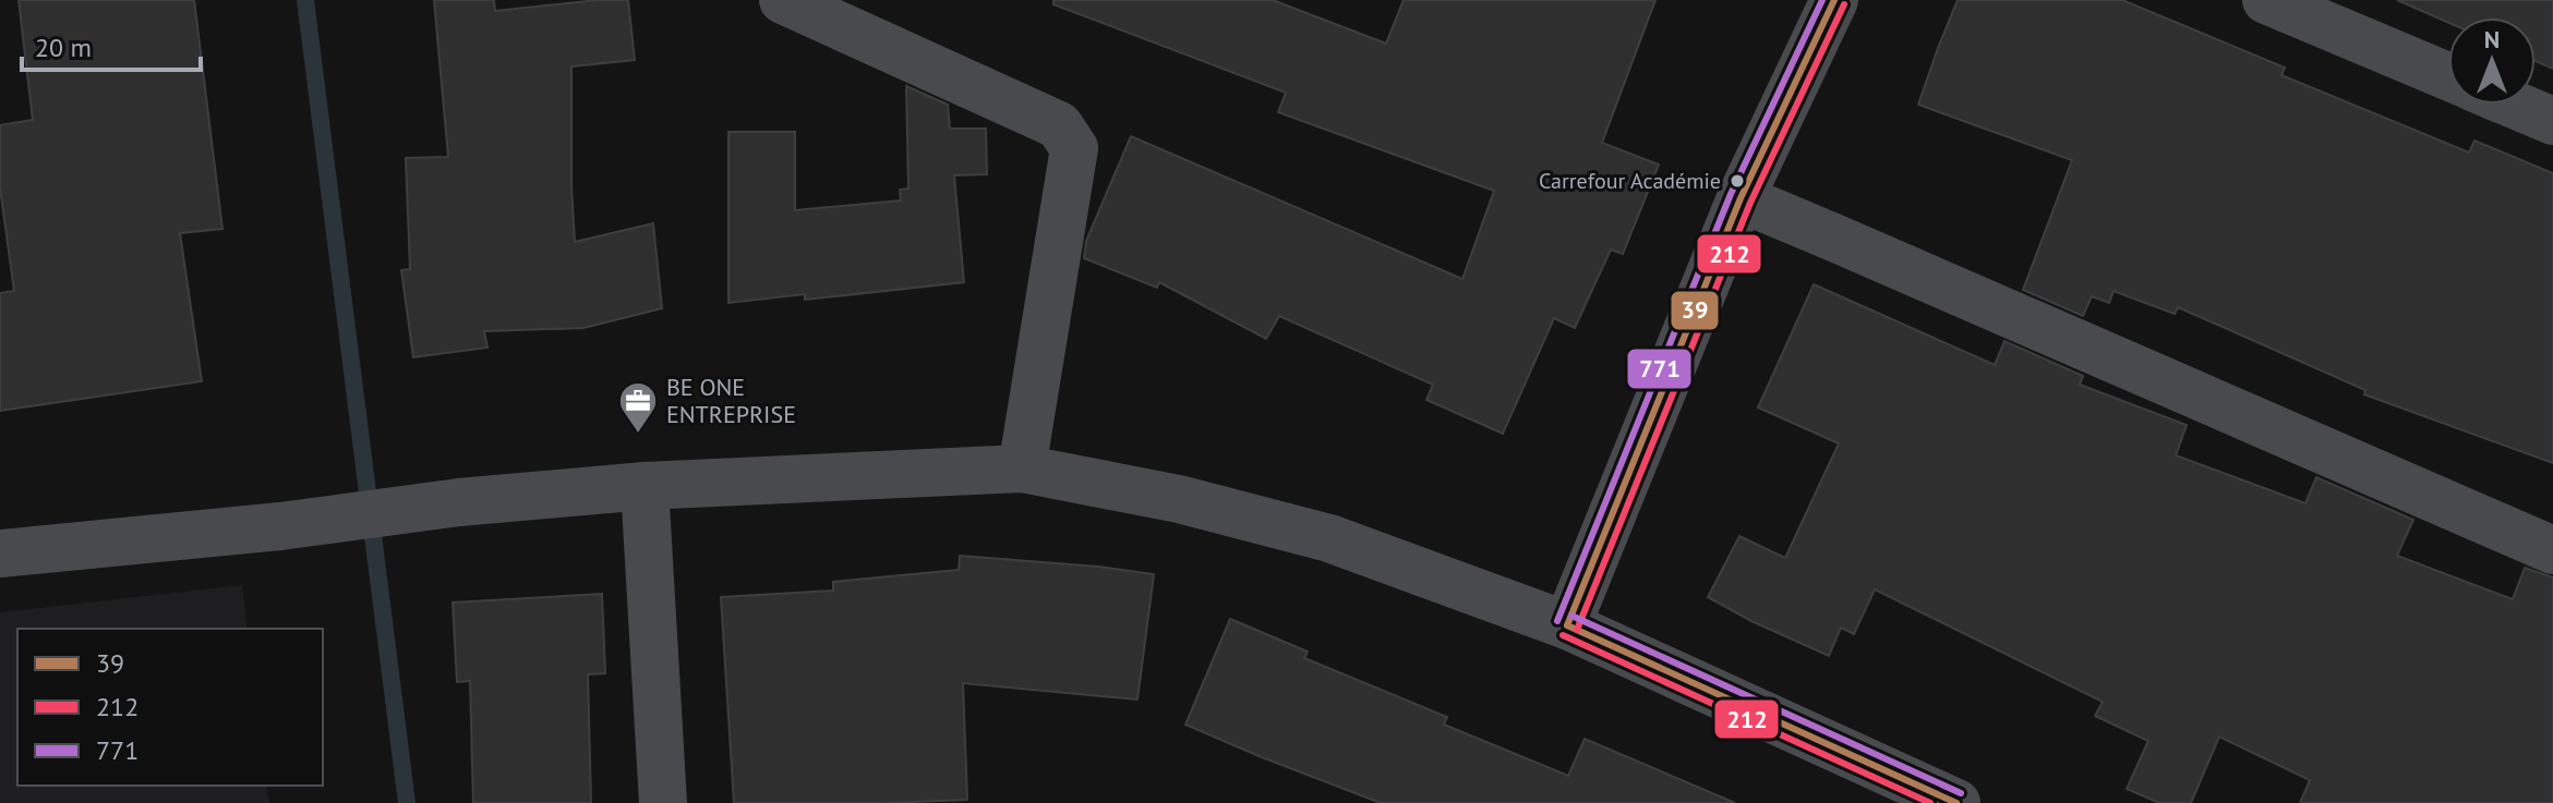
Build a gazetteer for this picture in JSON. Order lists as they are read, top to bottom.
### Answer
{
  "places": {
    "other": ["Carrefour Académie"],
    "office": ["BE ONE ENTREPRISE"]
  },
  "lines": ["transit line 39", "transit line 771", "transit line 212"],
  "legend": ["39", "212", "771"],
  "scale_bar": "20 m",
  "north": "top"
}
